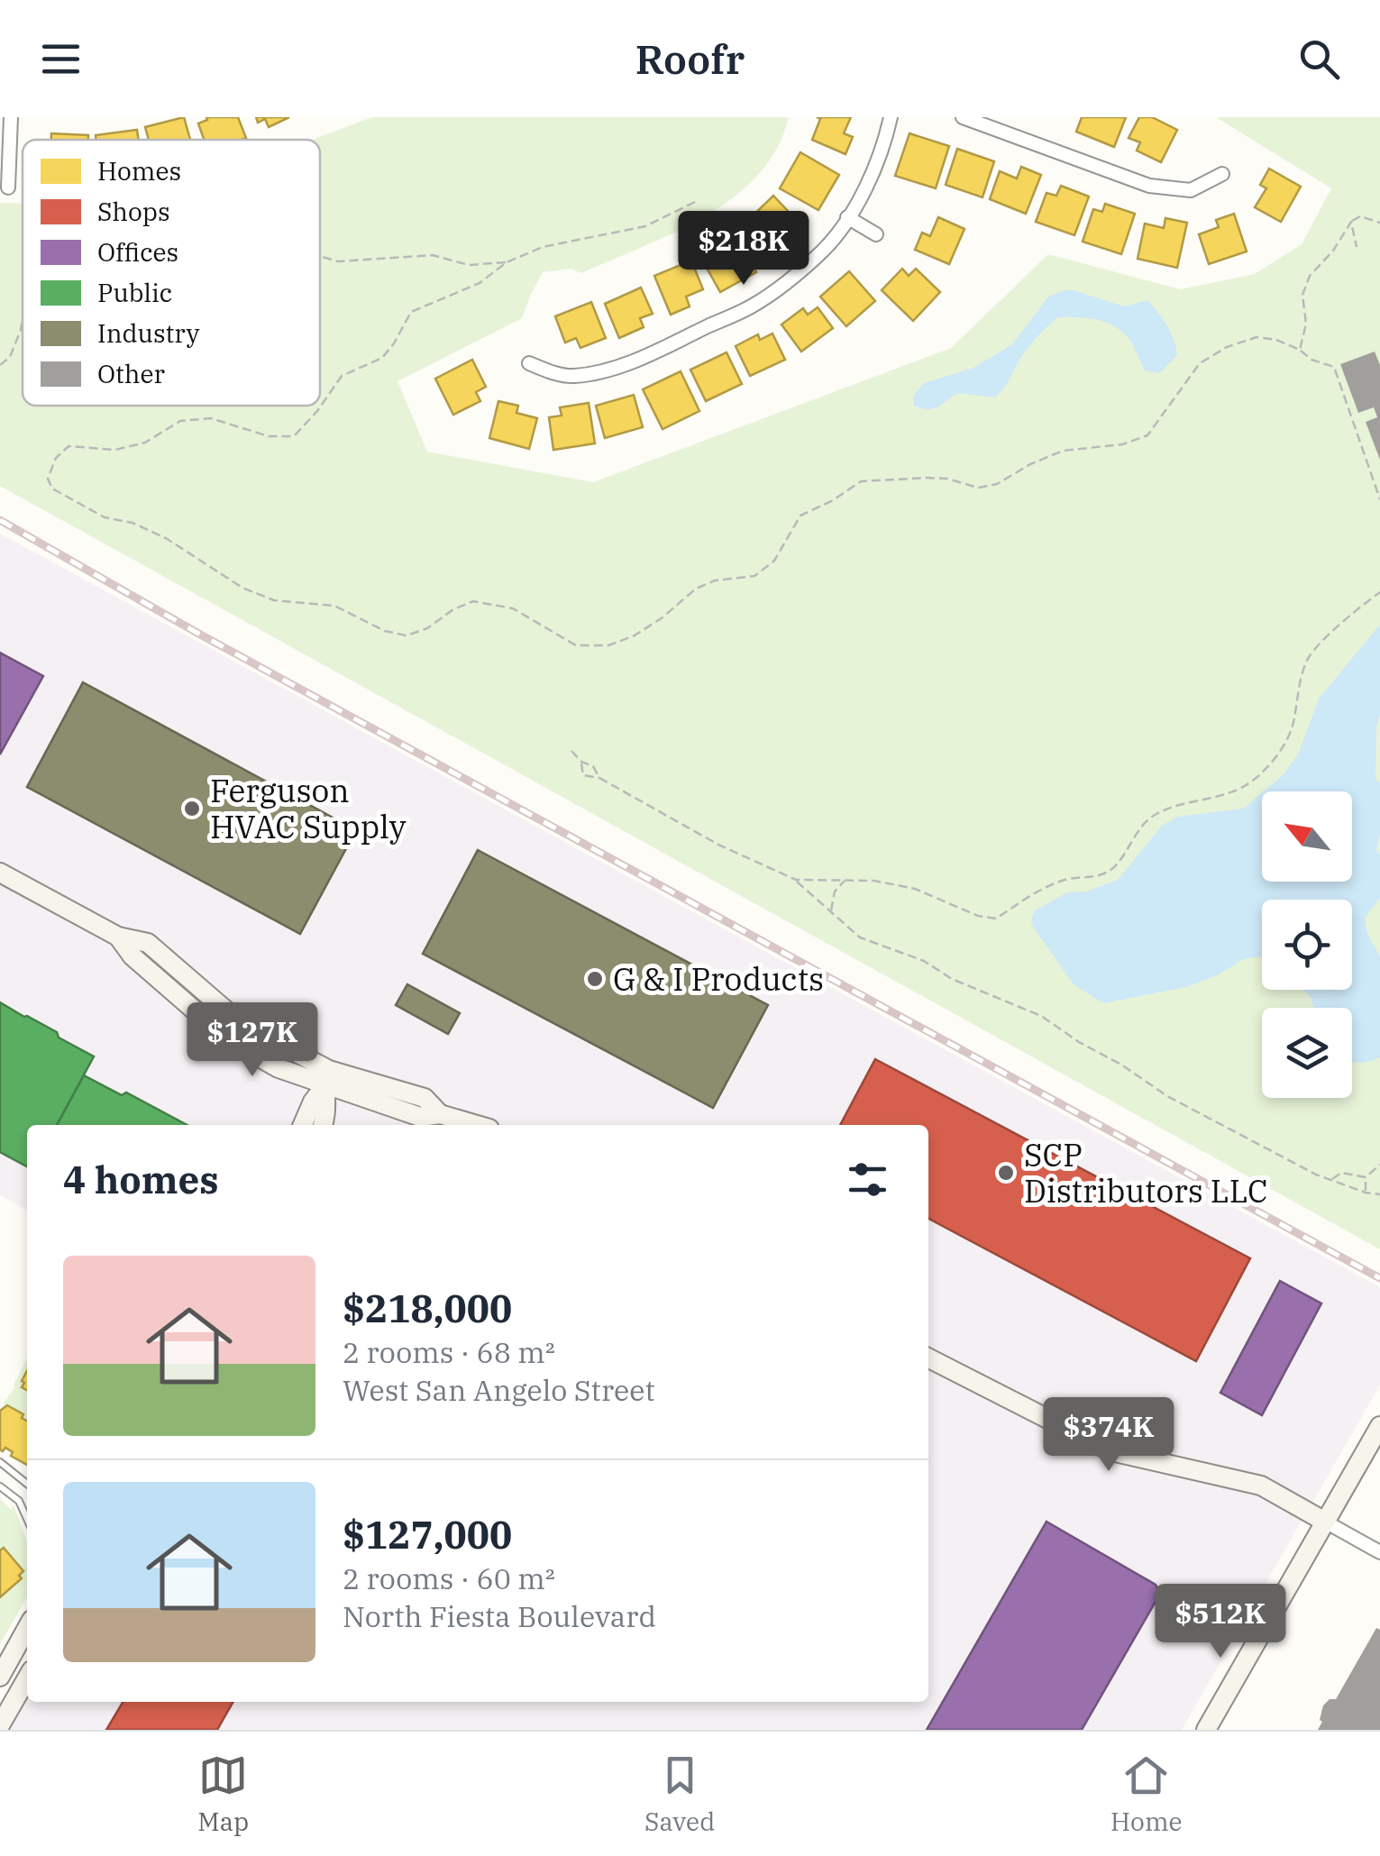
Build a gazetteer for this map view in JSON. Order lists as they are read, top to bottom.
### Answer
{
  "places": ["Ferguson HVAC Supply", "G & I Products", "SCP Distributors LLC"],
  "legend": [
    "Homes",
    "Shops",
    "Offices",
    "Public",
    "Industry",
    "Other"
  ],
  "north": "top left",
  "page": {
    "header": "Roofr",
    "price": [
      "$218K",
      "$127K",
      "$374K",
      "$512K"
    ],
    "heading": "4 homes",
    "list": [
      {
        "name": "$218,000",
        "note": "2 rooms · 68 m² · West San Angelo Street"
      },
      {
        "name": "$127,000",
        "note": "2 rooms · 60 m² · North Fiesta Boulevard"
      }
    ],
    "tabs": ["Map", "Saved", "Home"]
  }
}
